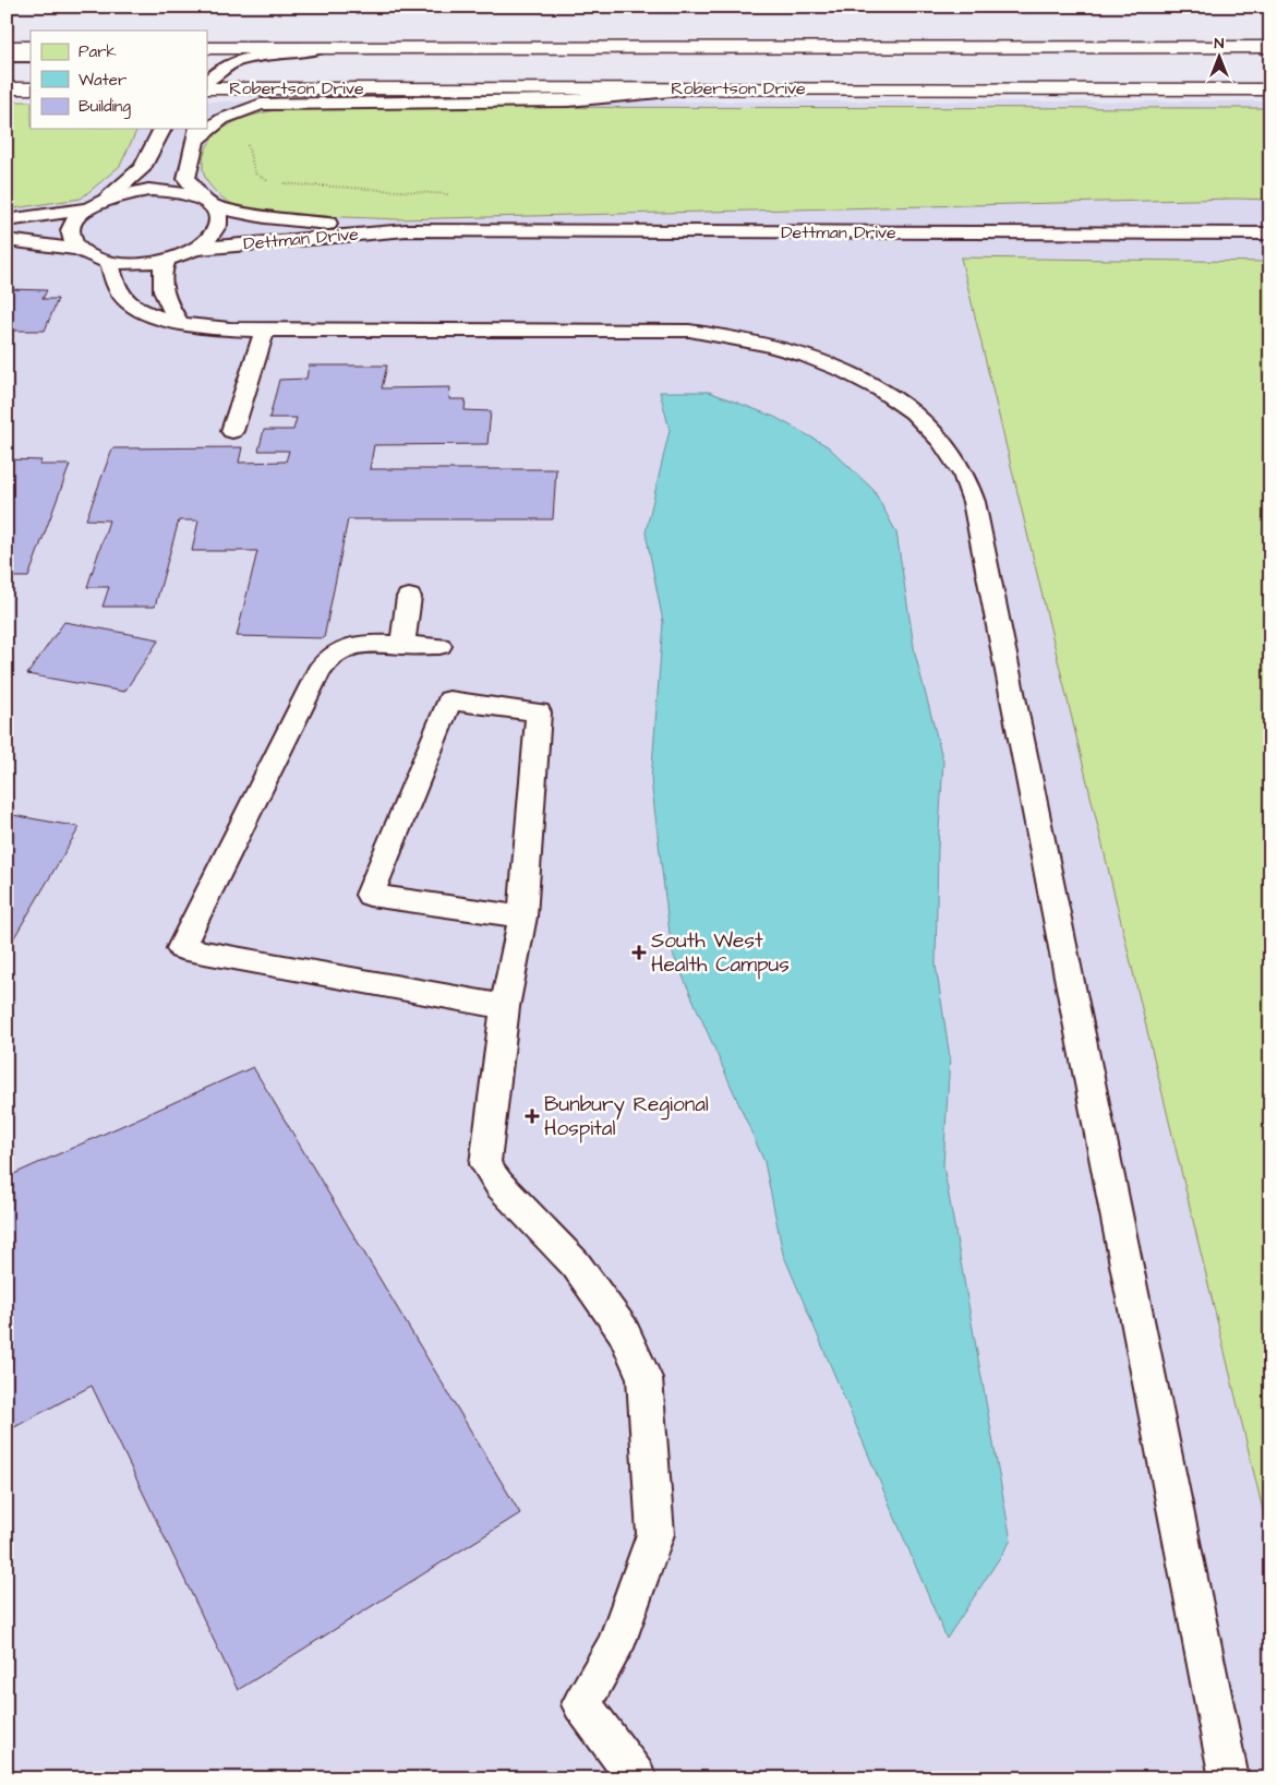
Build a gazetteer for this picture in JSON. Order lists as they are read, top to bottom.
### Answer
{
  "streets": {
    "highway": ["Robertson Drive"],
    "lane": ["Dettman Drive"]
  },
  "places": {
    "health": ["South West Health Campus", "Bunbury Regional Hospital"]
  },
  "legend": ["Park", "Water", "Building"],
  "north": "top"
}
